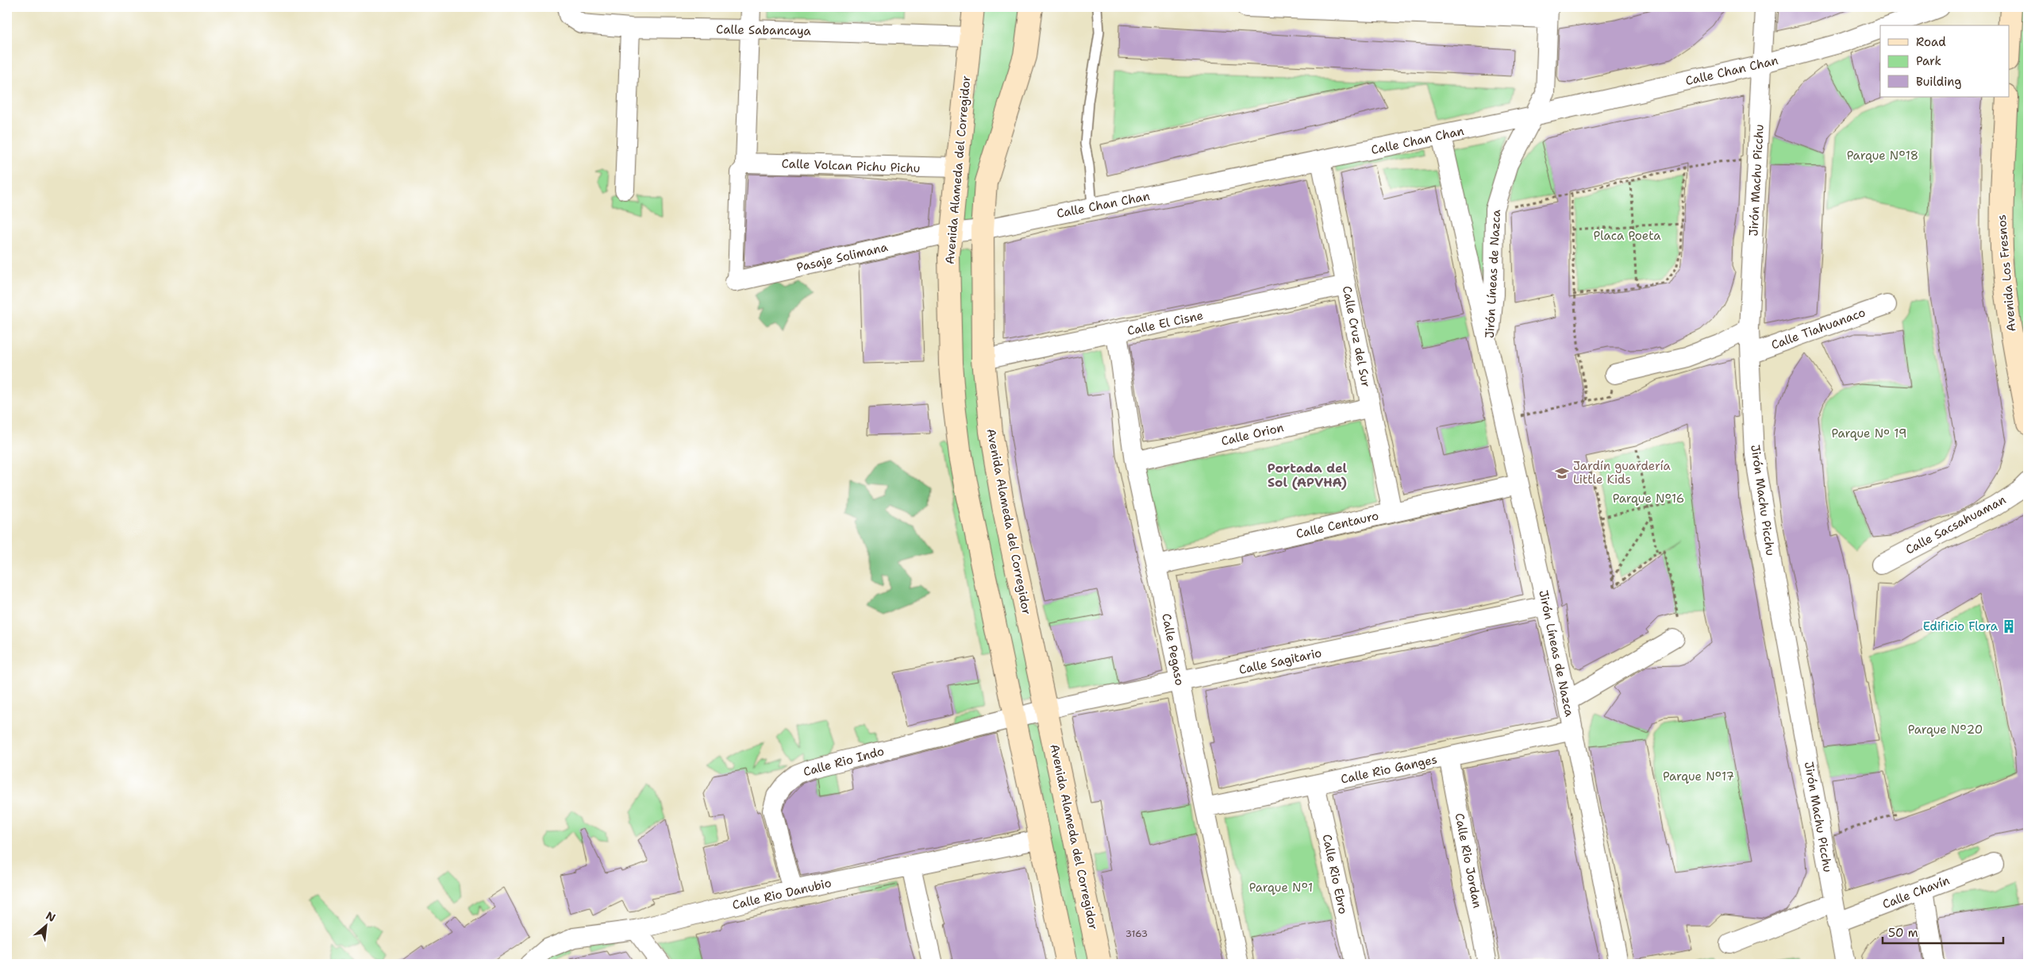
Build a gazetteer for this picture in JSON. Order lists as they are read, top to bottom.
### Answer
{
  "streets": {
    "main road": ["Avenida Alameda del Corregidor", "Avenida Los Fresnos"],
    "street": [
      "Calle Sabancaya",
      "Calle Chan Chan",
      "Calle Volcan Pichu Pichu",
      "Jirón Machu Picchu",
      "Pasaje Solimana",
      "Jirón Líneas de Nazca",
      "Calle El Cisne",
      "Calle Tiahuanaco",
      "Calle Cruz del Sur",
      "Calle Orion",
      "Calle Centauro",
      "Calle Sacsahuaman",
      "Calle Pegaso",
      "Calle Sagitario",
      "Calle Rio Indo",
      "Calle Rio Ganges",
      "Calle Rio Jordan",
      "Calle Rio Ebro",
      "Calle Chavín",
      "Calle Rio Danubio"
    ]
  },
  "crossings": [
    ["Calle Sabancaya", "Avenida Alameda del Corregidor"],
    ["Calle Chan Chan", "Avenida Alameda del Corregidor"],
    ["Calle Chan Chan", "Jirón Machu Picchu"],
    ["Calle Chan Chan", "Pasaje Solimana"],
    ["Calle Chan Chan", "Jirón Líneas de Nazca"],
    ["Calle Chan Chan", "Calle Cruz del Sur"],
    ["Calle Volcan Pichu Pichu", "Avenida Alameda del Corregidor"],
    ["Avenida Alameda del Corregidor", "Pasaje Solimana"],
    ["Avenida Alameda del Corregidor", "Calle El Cisne"],
    ["Avenida Alameda del Corregidor", "Calle Sagitario"],
    ["Avenida Alameda del Corregidor", "Calle Rio Indo"],
    ["Avenida Alameda del Corregidor", "Calle Rio Danubio"],
    ["Jirón Machu Picchu", "Calle Tiahuanaco"],
    ["Jirón Machu Picchu", "Calle Chavín"],
    ["Jirón Líneas de Nazca", "Calle Centauro"],
    ["Jirón Líneas de Nazca", "Calle Sagitario"],
    ["Jirón Líneas de Nazca", "Calle Rio Ganges"],
    ["Calle El Cisne", "Calle Cruz del Sur"],
    ["Calle El Cisne", "Calle Pegaso"],
    ["Calle Cruz del Sur", "Calle Orion"],
    ["Calle Cruz del Sur", "Calle Centauro"],
    ["Calle Orion", "Calle Pegaso"],
    ["Calle Centauro", "Calle Pegaso"],
    ["Calle Pegaso", "Calle Sagitario"],
    ["Calle Pegaso", "Calle Rio Ganges"],
    ["Calle Sagitario", "Calle Rio Indo"],
    ["Calle Rio Indo", "Calle Rio Danubio"],
    ["Calle Rio Ganges", "Calle Rio Jordan"],
    ["Calle Rio Ganges", "Calle Rio Ebro"]
  ],
  "districts": ["Portada del Sol (APVHA)"],
  "parks": [
    "Parque N°18",
    "Placa Poeta",
    "Parque Nº 19",
    "Parque N°16",
    "Parque N°20",
    "Parque N°17",
    "Parque N°1"
  ],
  "places": {
    "school or university": ["Jardín guardería Little Kids"],
    "building": ["Edificio Flora"]
  },
  "house_numbers": ["3163"],
  "legend": ["Road", "Park", "Building"],
  "scale_bar": "50 m",
  "north": "top right"
}
